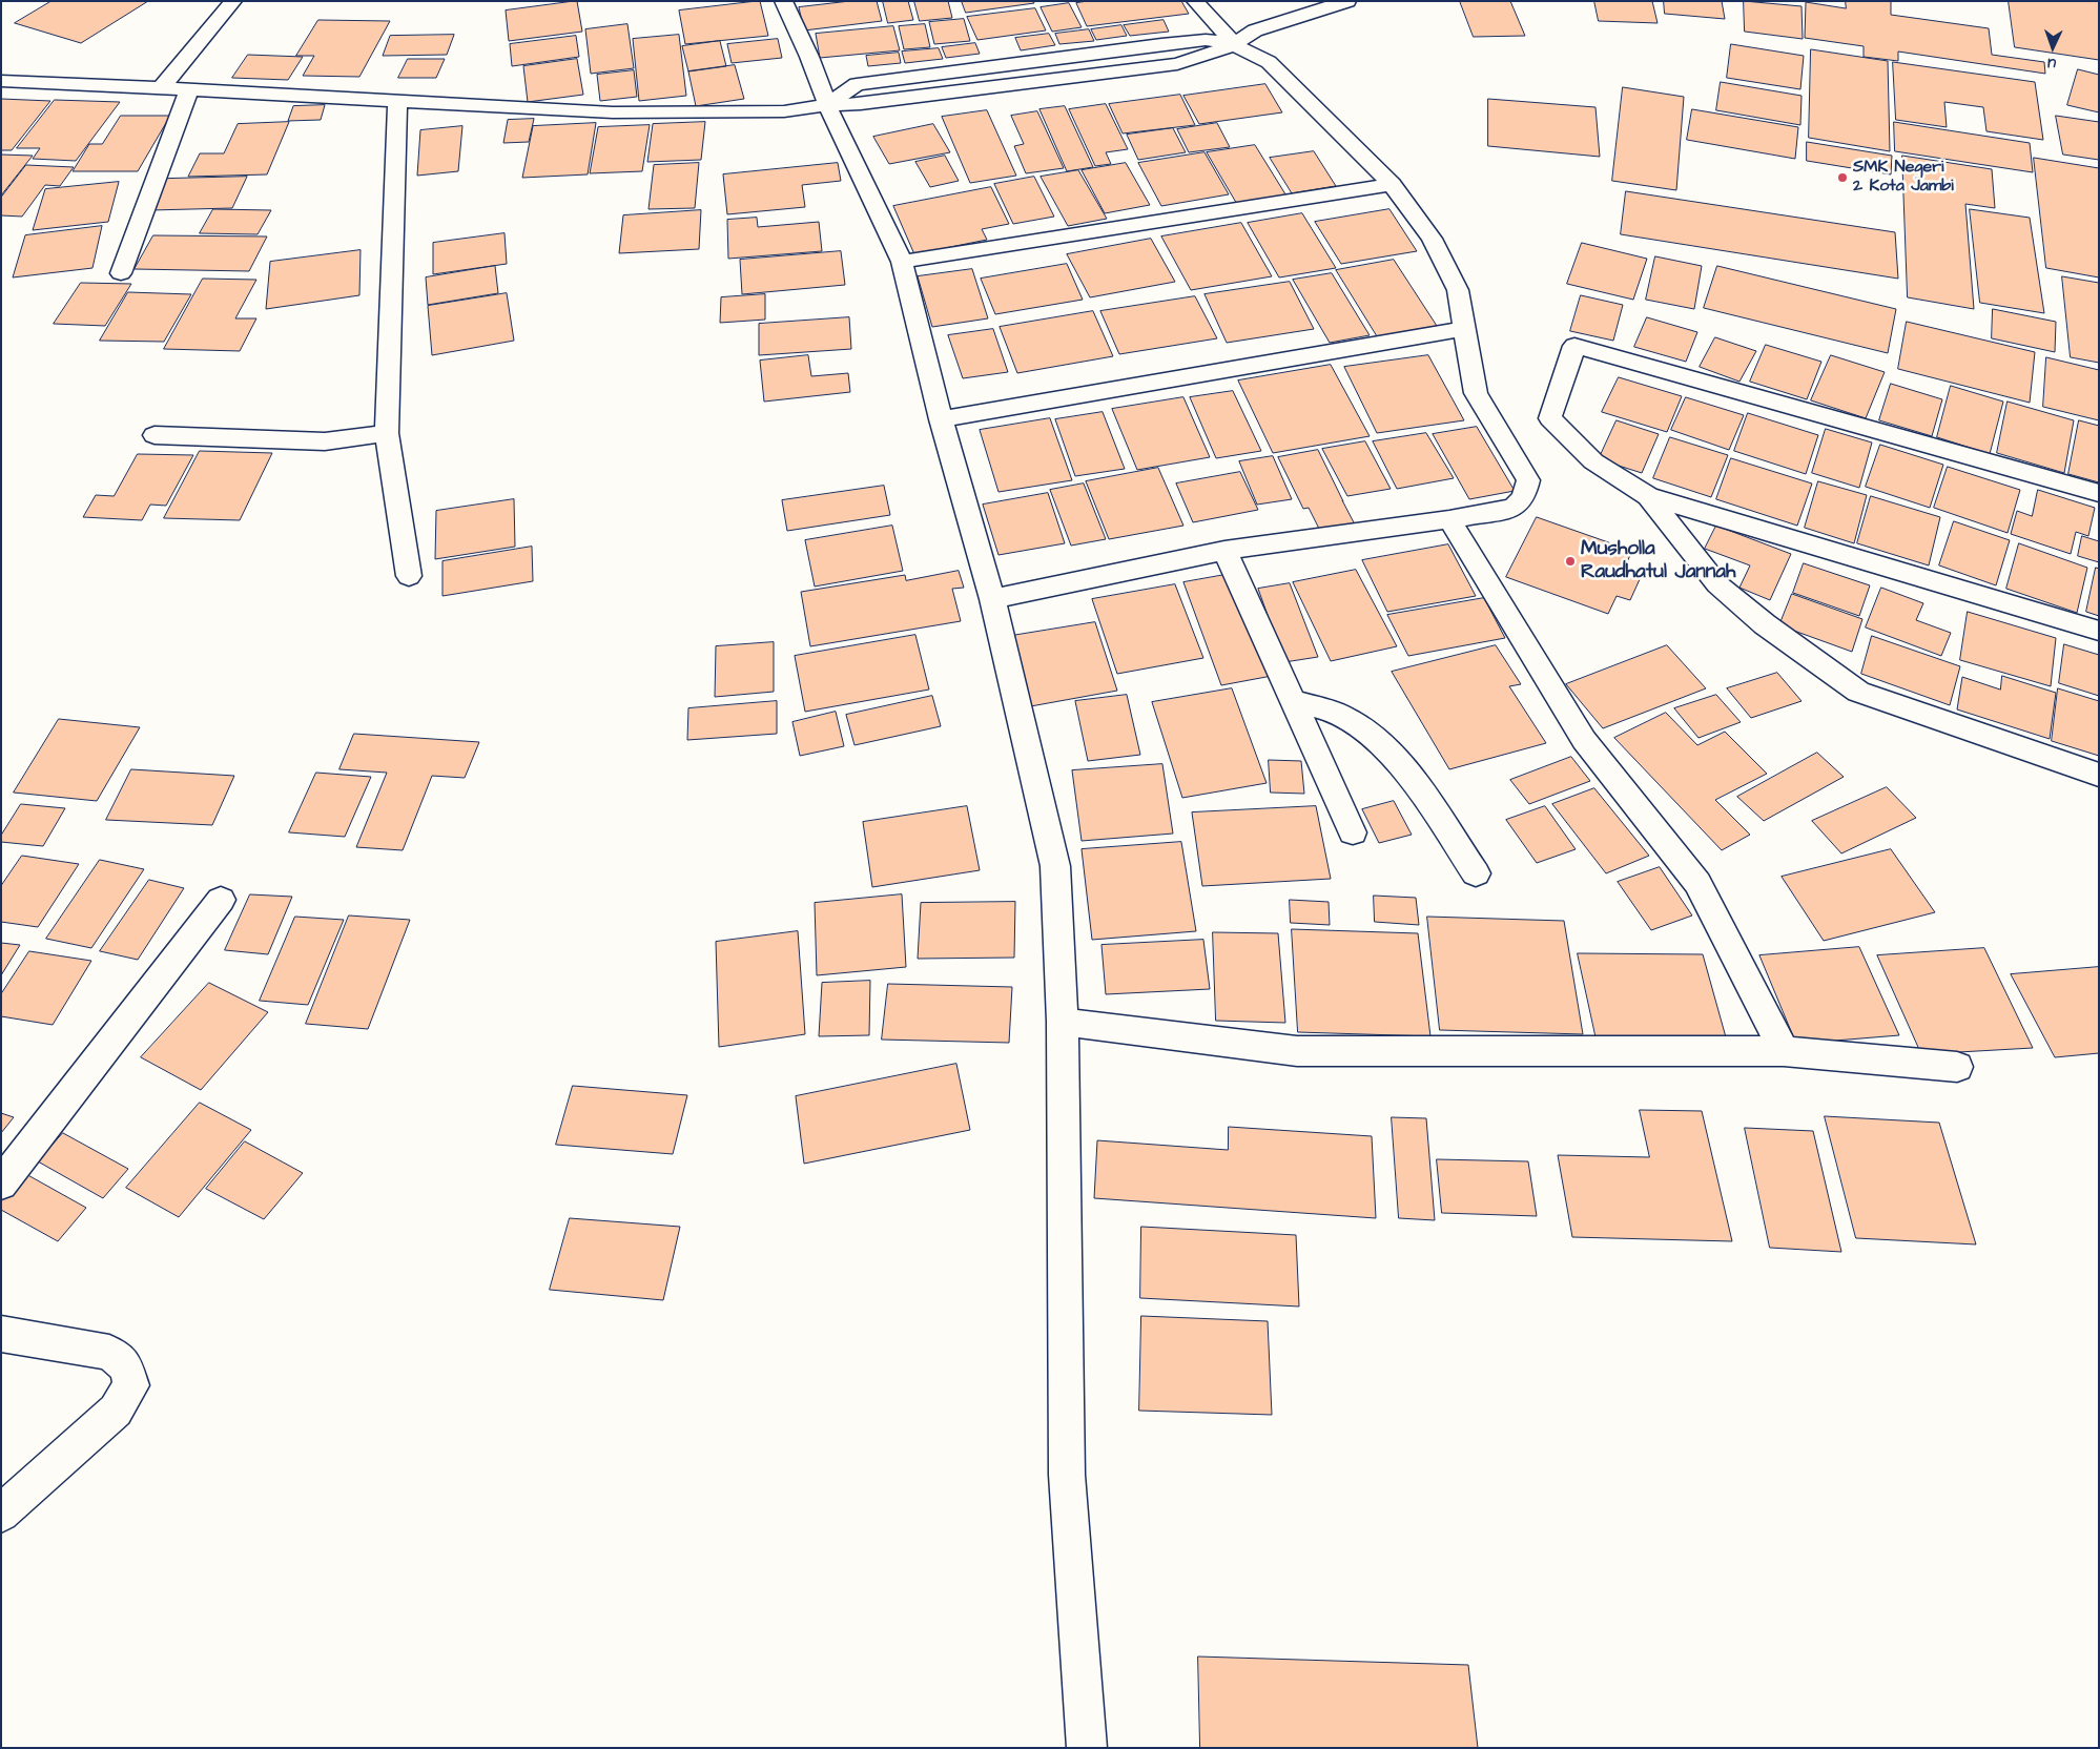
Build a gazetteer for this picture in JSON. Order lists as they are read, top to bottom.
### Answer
{
  "places": ["SMK Negeri 2 Kota Jambi", "Musholla Raudhatul Jannah"],
  "north": "bottom"
}
